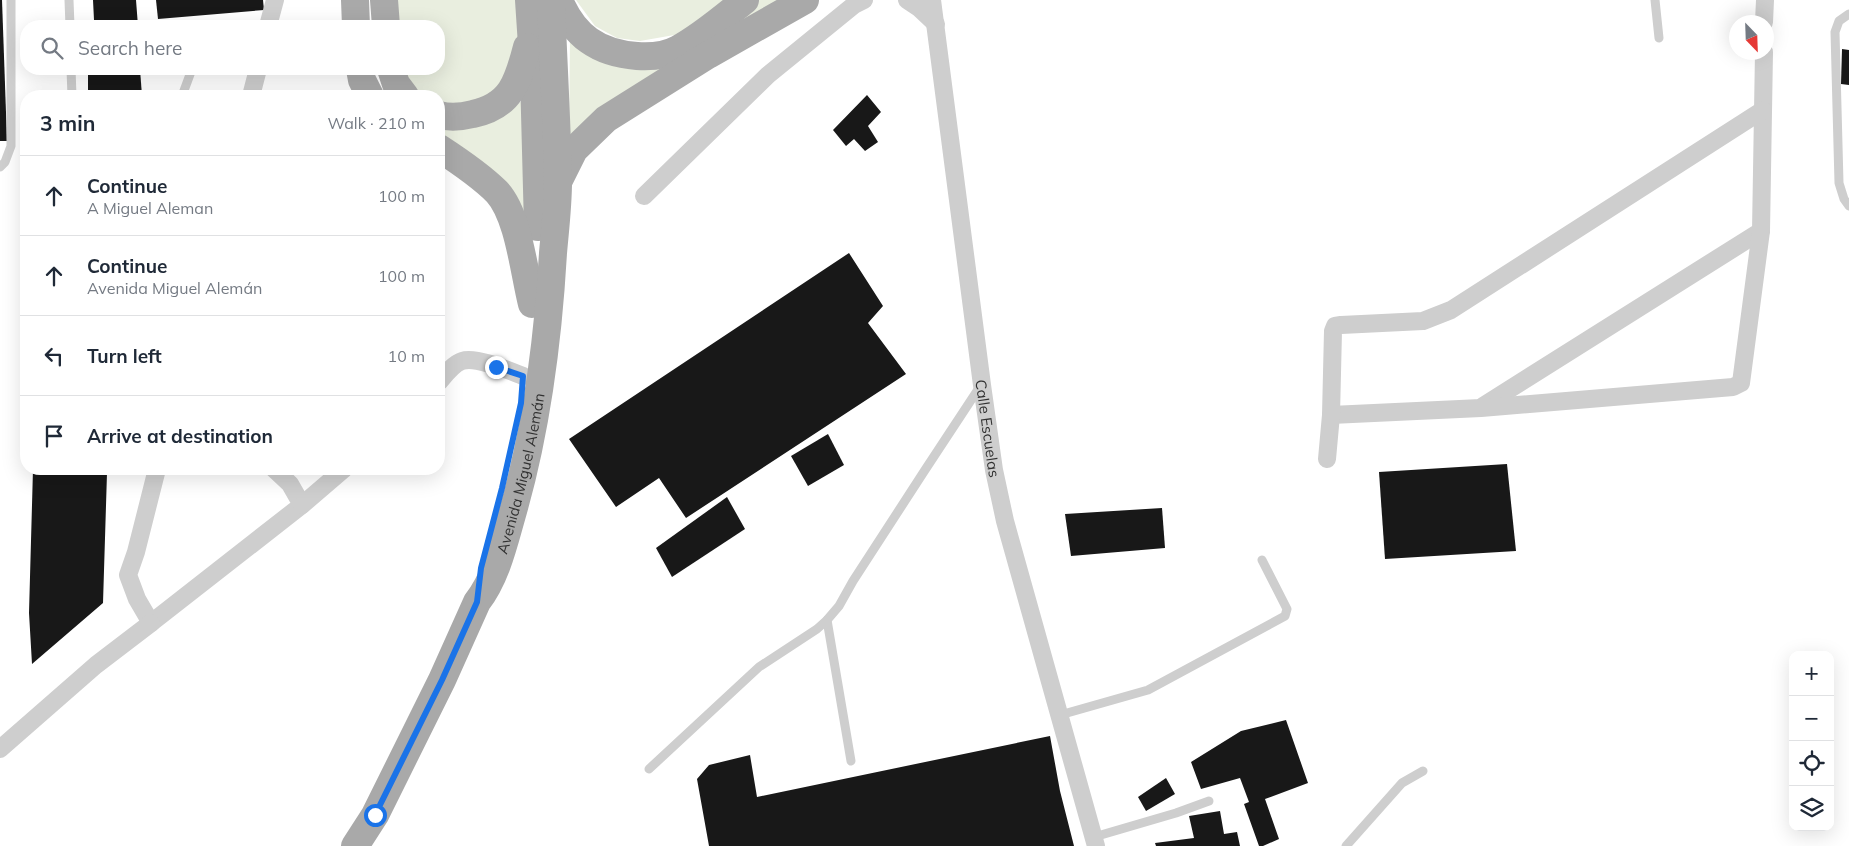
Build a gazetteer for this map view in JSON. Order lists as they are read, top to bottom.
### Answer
{
  "streets": {
    "main road": ["Avenida Miguel Alemán"],
    "street": ["Calle Escuelas"]
  },
  "north": "bottom right",
  "page": {
    "search": "Search here",
    "heading": ["3 min", "Walk · 210 m"],
    "list": [
      ["Continue", "A Miguel Aleman", "100 m"],
      ["Continue", "Avenida Miguel Alemán", "100 m"],
      ["Turn left", "10 m"],
      "Arrive at destination"
    ],
    "map_buttons": ["+", "−"]
  }
}
